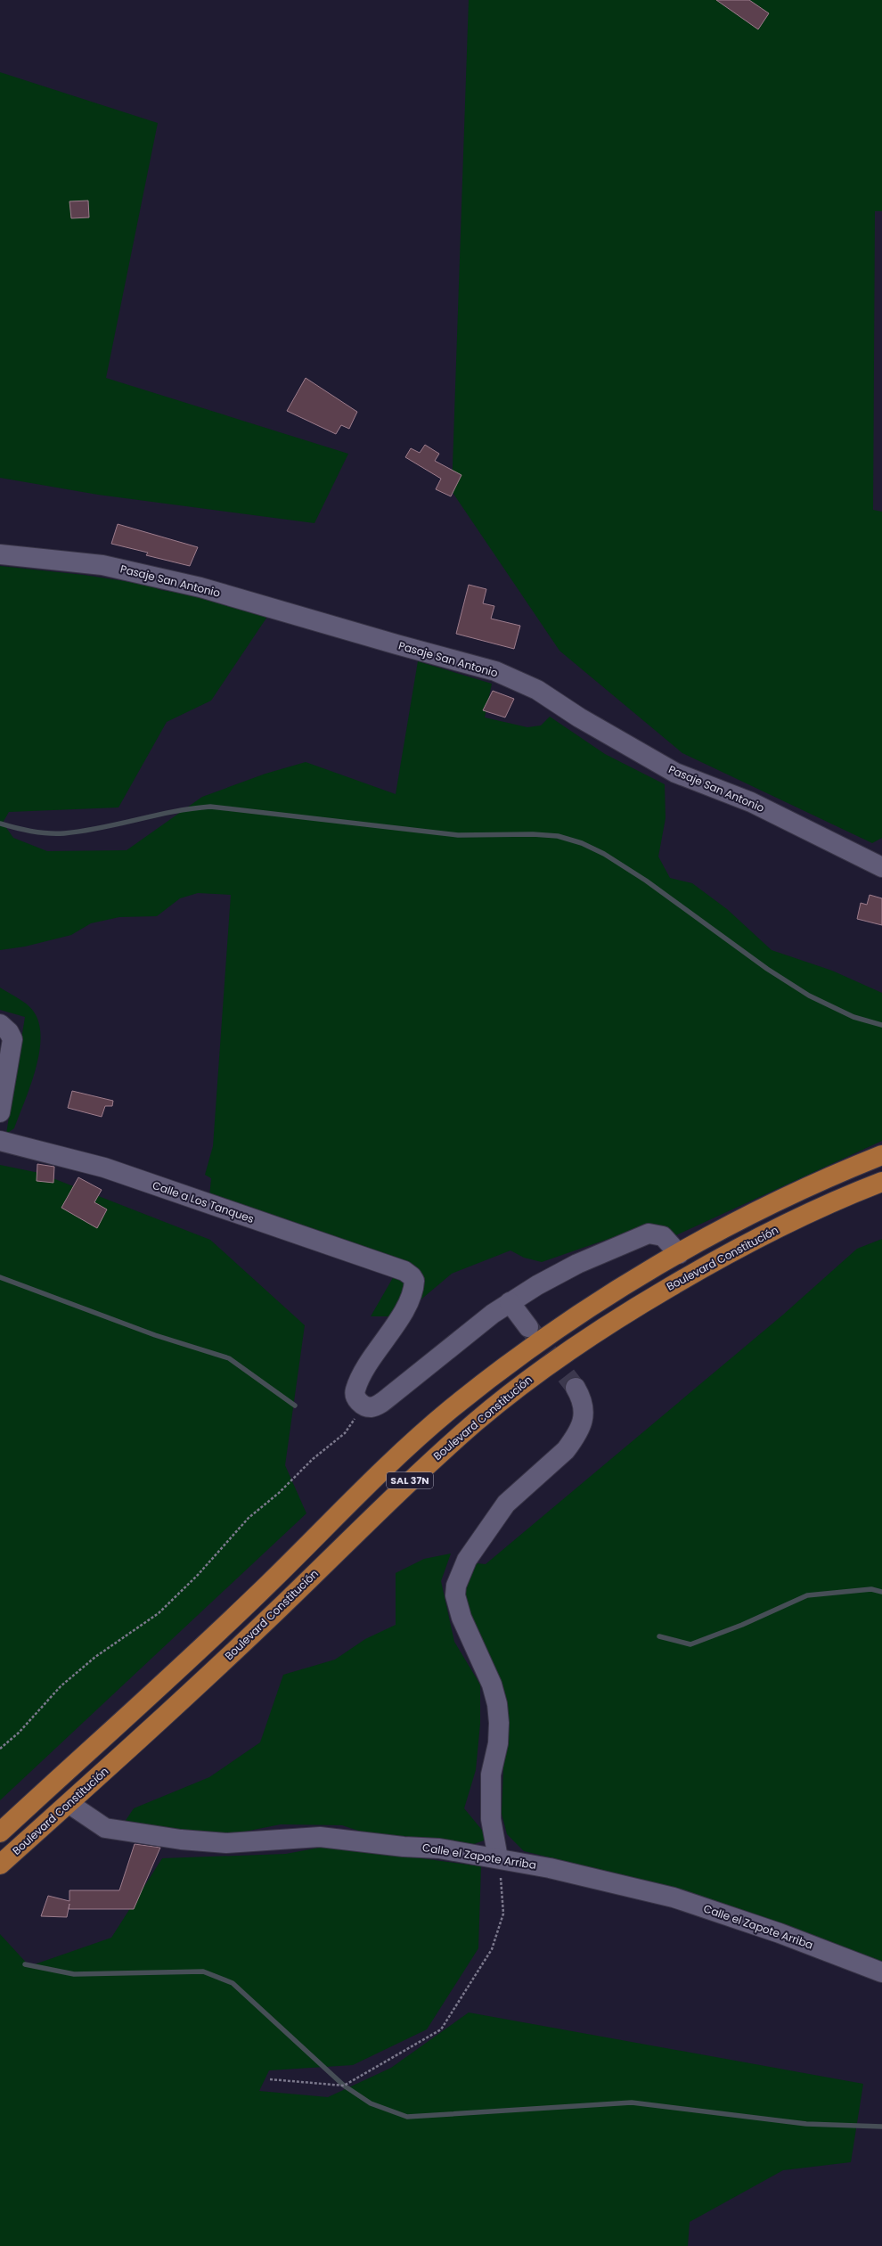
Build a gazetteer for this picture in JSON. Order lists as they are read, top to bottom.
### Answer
{
  "streets": {
    "highway": ["Boulevard Constitución", "SAL 37N"],
    "street": ["Pasaje San Antonio", "Calle a Los Tanques", "Calle el Zapote Arriba"]
  },
  "crossings": [
    ["Boulevard Constitución", "Calle el Zapote Arriba"]
  ]
}
